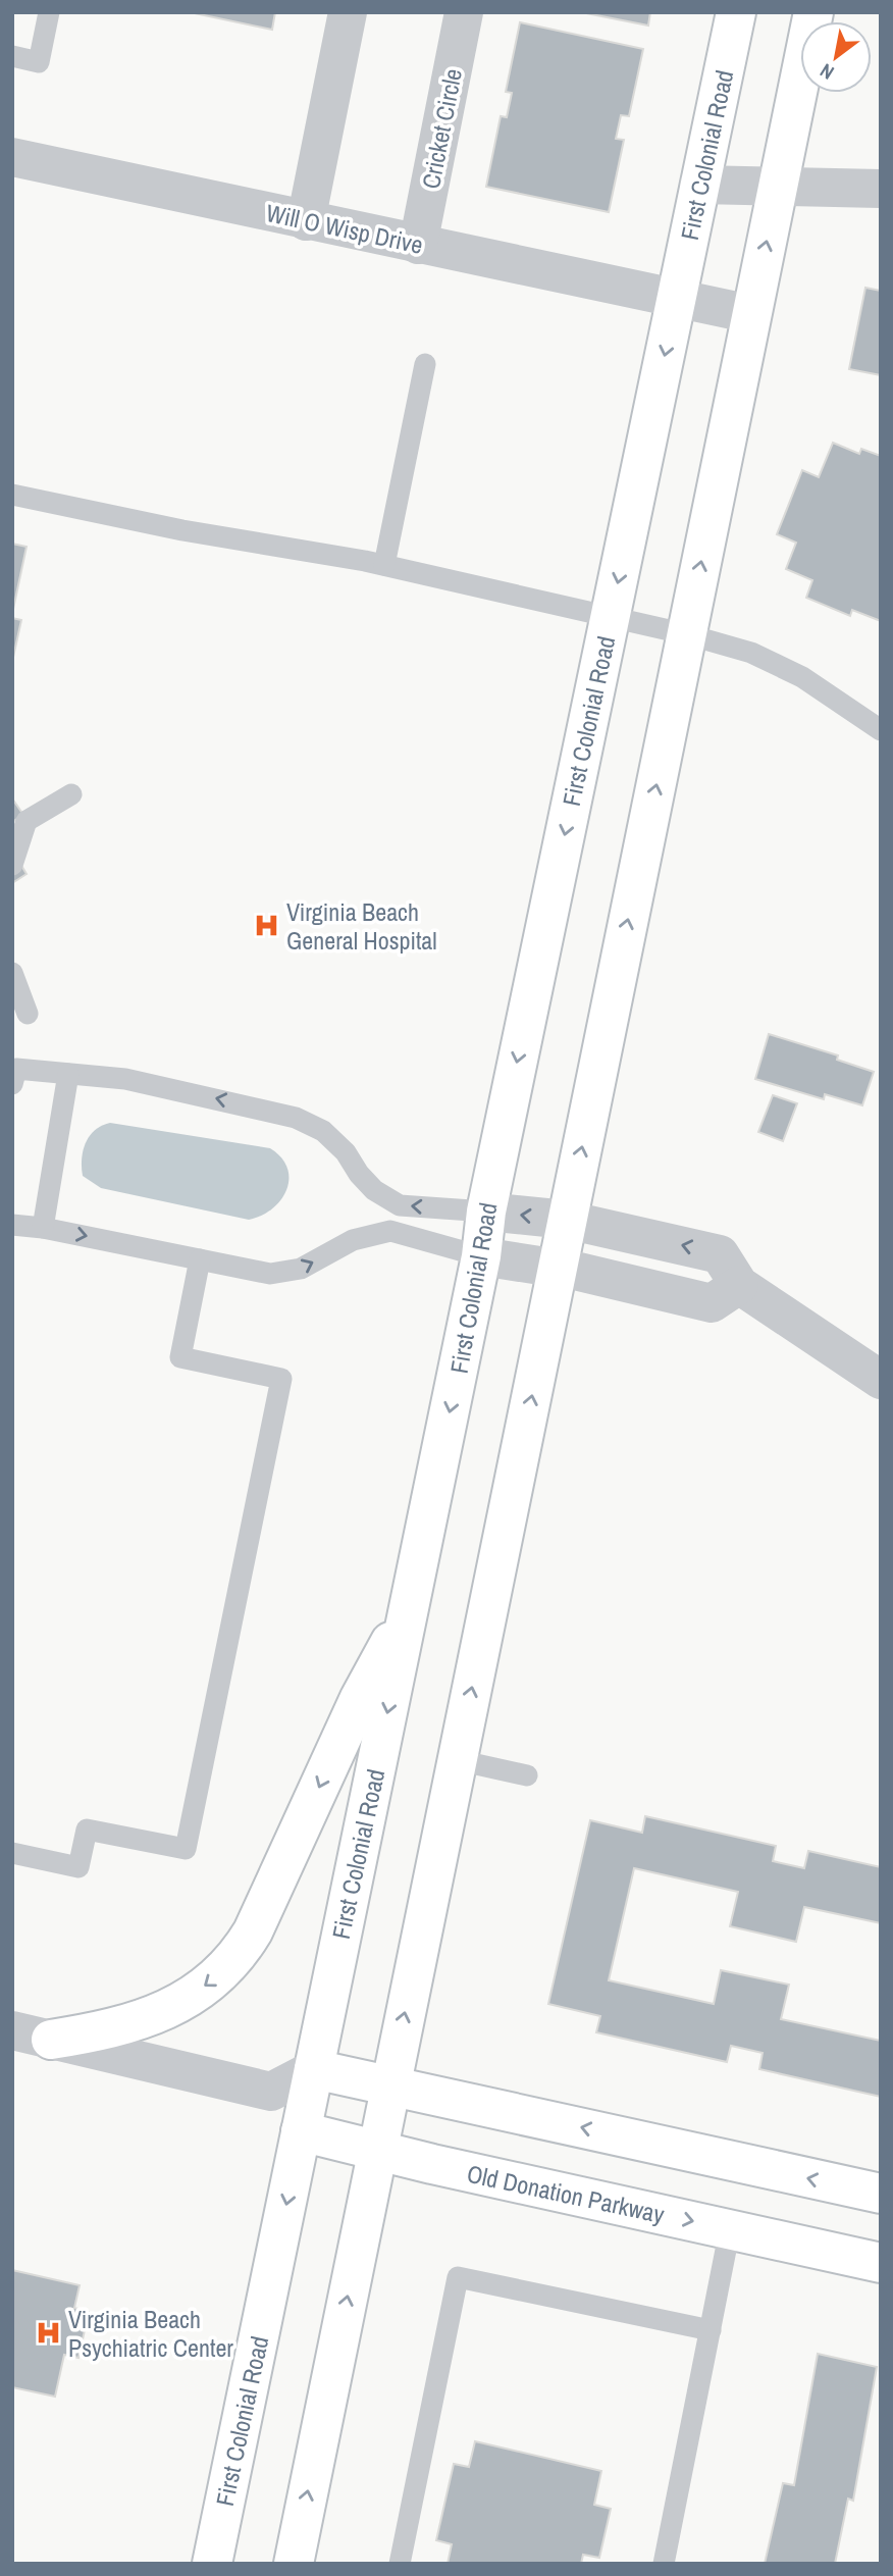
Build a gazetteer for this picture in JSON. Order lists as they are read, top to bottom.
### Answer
{
  "streets": {
    "main road": ["First Colonial Road", "Old Donation Parkway"],
    "street": ["Cricket Circle", "Will O Wisp Drive"]
  },
  "crossings": [
    ["Cricket Circle", "Will O Wisp Drive"],
    ["First Colonial Road", "Will O Wisp Drive"],
    ["First Colonial Road", "Old Donation Parkway"]
  ],
  "places": {
    "hospital": ["Virginia Beach General Hospital", "Virginia Beach Psychiatric Center"]
  },
  "north": "bottom left"
}
